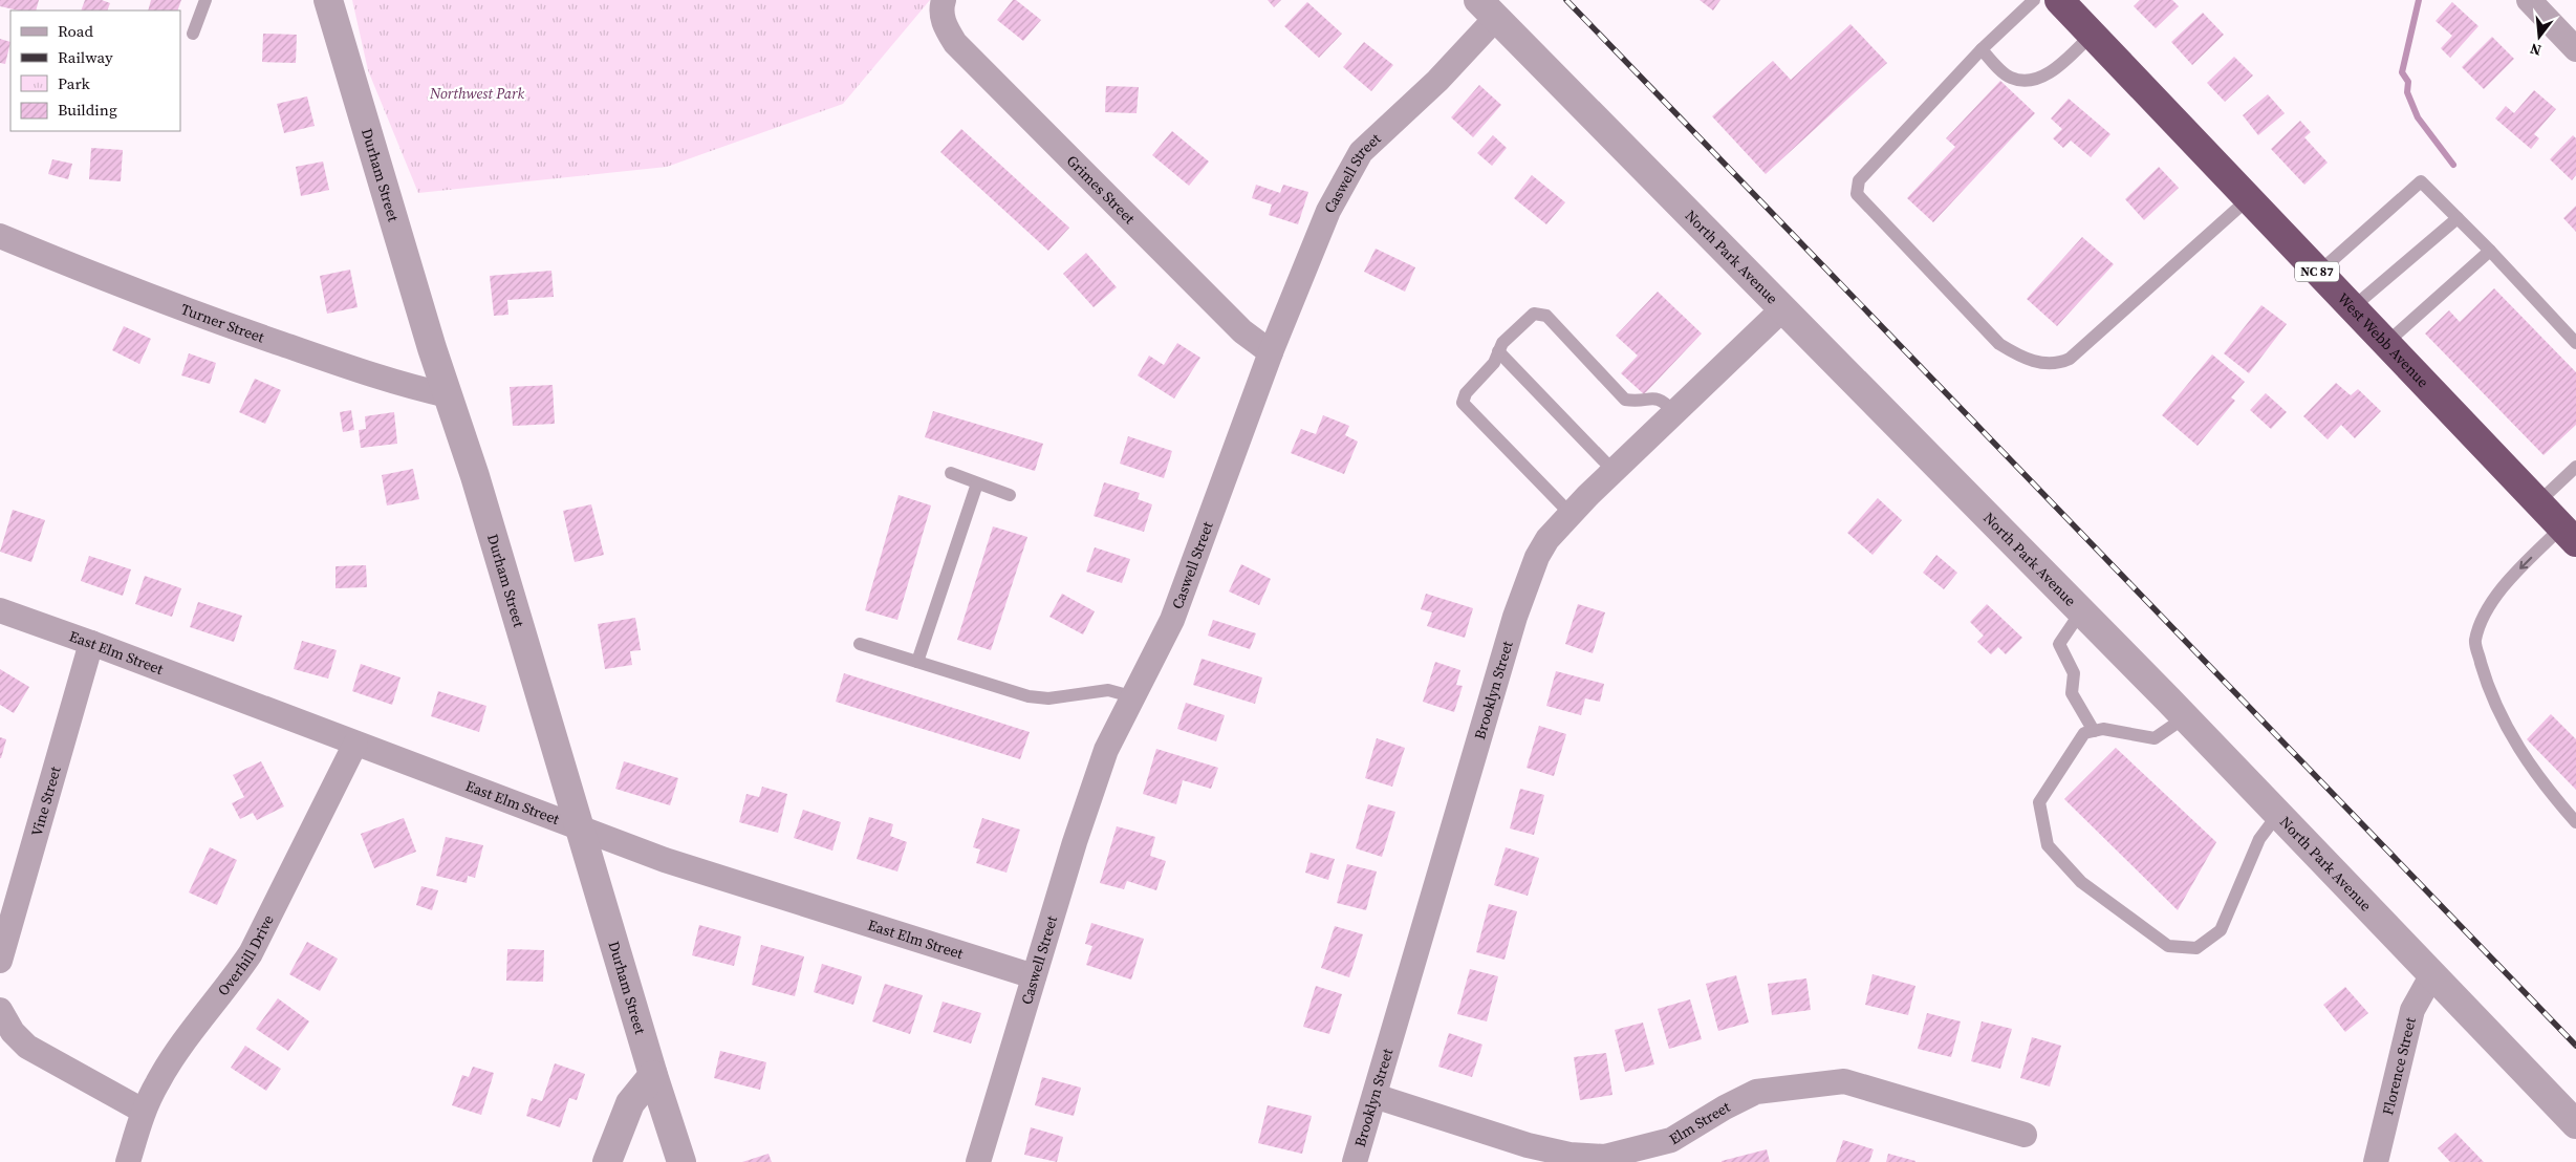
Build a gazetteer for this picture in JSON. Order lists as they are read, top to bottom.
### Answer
{
  "streets": {
    "highway": ["NC 87", "West Webb Avenue"],
    "street": [
      "Caswell Street",
      "Durham Street",
      "Grimes Street",
      "North Park Avenue",
      "Turner Street",
      "East Elm Street",
      "Brooklyn Street",
      "Vine Street",
      "Overhill Drive",
      "Florence Street",
      "Elm Street"
    ]
  },
  "crossings": [
    ["Caswell Street", "Grimes Street"],
    ["Caswell Street", "North Park Avenue"],
    ["Caswell Street", "East Elm Street"],
    ["Durham Street", "Turner Street"],
    ["Durham Street", "East Elm Street"],
    ["North Park Avenue", "Brooklyn Street"],
    ["North Park Avenue", "Florence Street"],
    ["East Elm Street", "Vine Street"],
    ["East Elm Street", "Overhill Drive"],
    ["Brooklyn Street", "Elm Street"]
  ],
  "parks": ["Northwest Park"],
  "legend": [
    "Road",
    "Railway",
    "Park",
    "Building"
  ],
  "north": "bottom"
}
